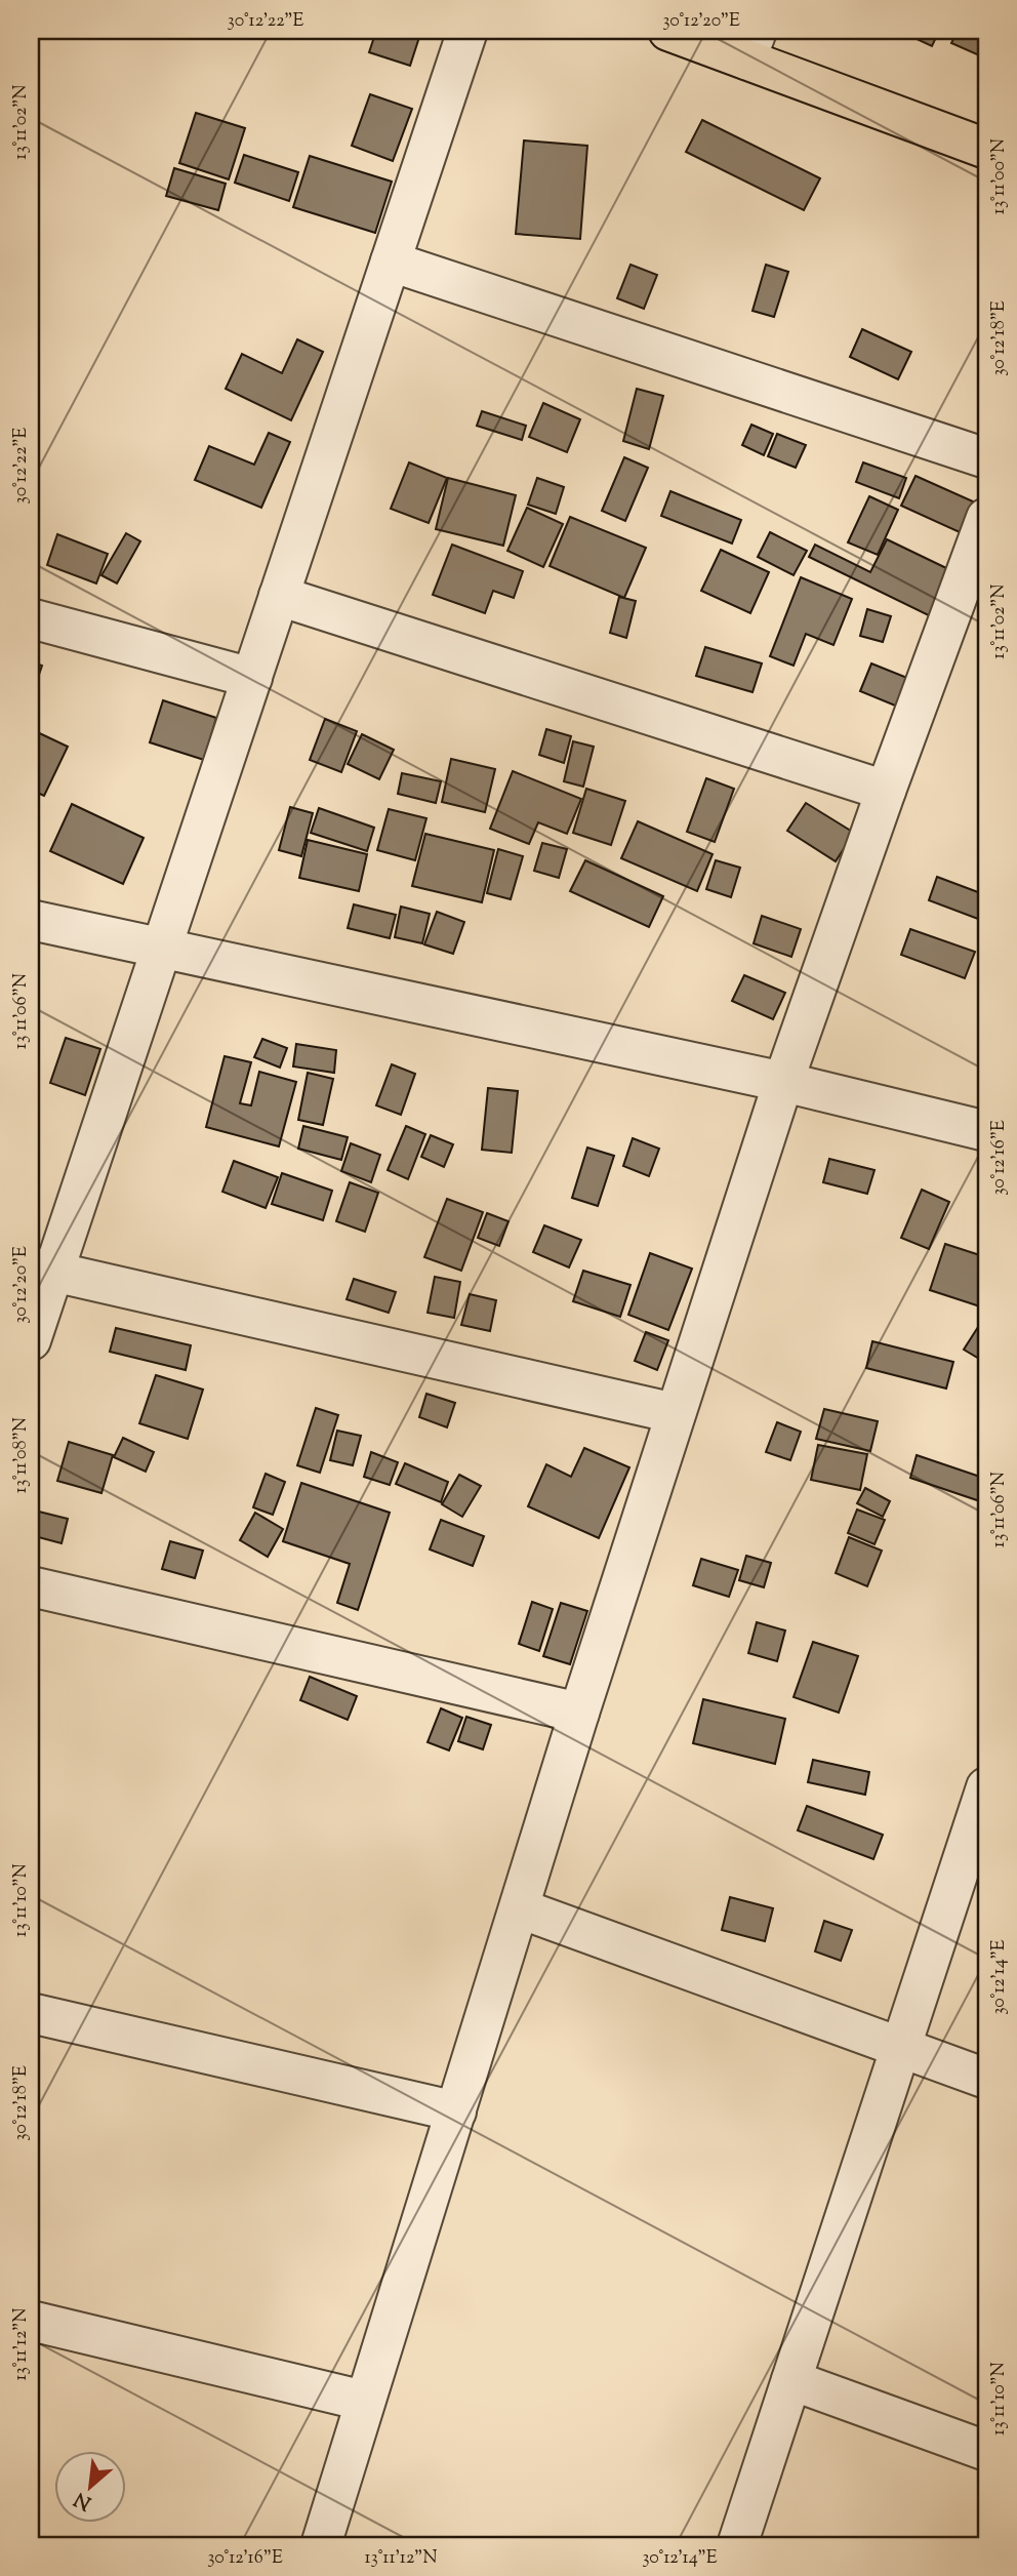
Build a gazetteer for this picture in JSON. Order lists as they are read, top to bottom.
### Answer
{
  "north": "bottom left",
  "coordinates": [
    "30°12'22\"E",
    "30°12'20\"E",
    "13°11'02\"N",
    "13°11'00\"N",
    "30°12'18\"E",
    "13°11'06\"N",
    "30°12'16\"E",
    "13°11'08\"N",
    "13°11'10\"N",
    "30°12'14\"E",
    "13°11'12\"N"
  ]
}
